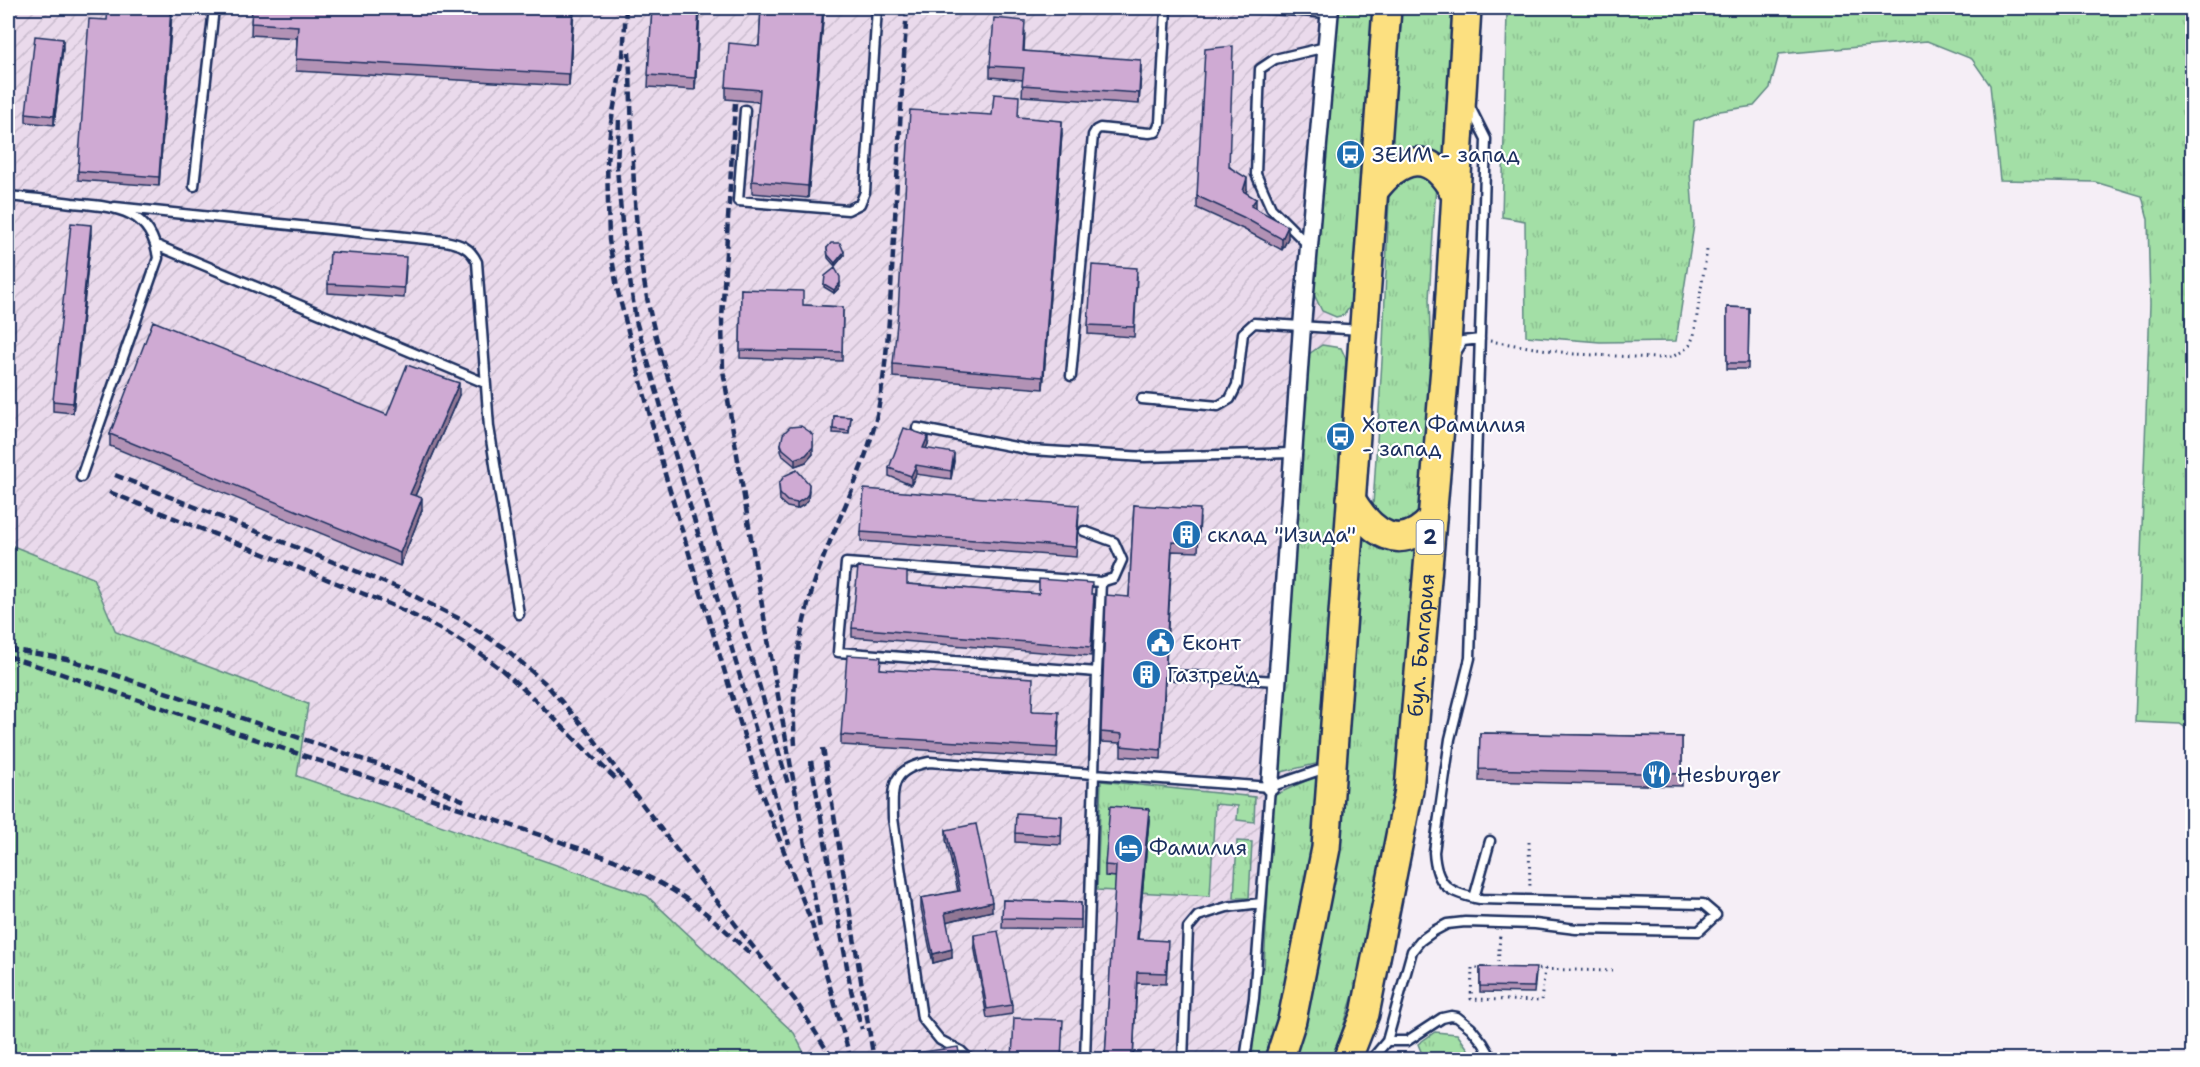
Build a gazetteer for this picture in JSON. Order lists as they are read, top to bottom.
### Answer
{
  "streets": {
    "highway": ["2", "бул. България"]
  },
  "places": {
    "bus stop": ["ЗЕИМ - запад", "Хотел Фамилия - запад"],
    "building": ["склад \"Изида\"", "Газтрейд"],
    "public building": ["Еконт"],
    "restaurant": ["Hesburger"],
    "hotel": ["Фамилия"]
  }
}
